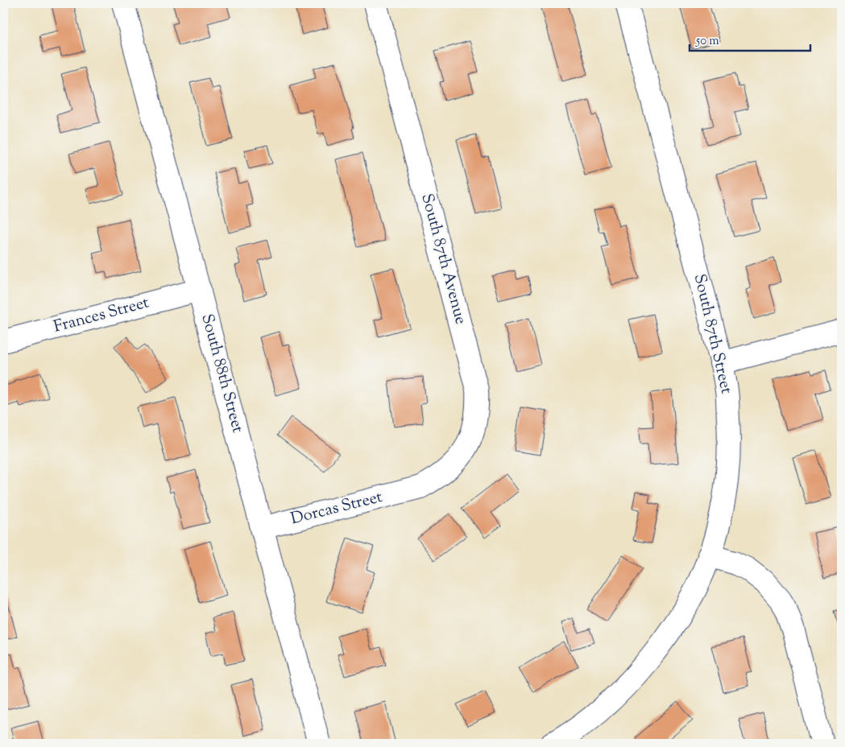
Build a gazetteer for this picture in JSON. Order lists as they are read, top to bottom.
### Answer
{
  "streets": {
    "street": [
      "South 87th Avenue",
      "Frances Street",
      "South 87th Street",
      "South 88th Street",
      "Dorcas Street"
    ]
  },
  "crossings": [
    ["South 87th Avenue", "Dorcas Street"],
    ["Frances Street", "South 88th Street"],
    ["South 88th Street", "Dorcas Street"]
  ],
  "scale_bar": "50 m"
}
